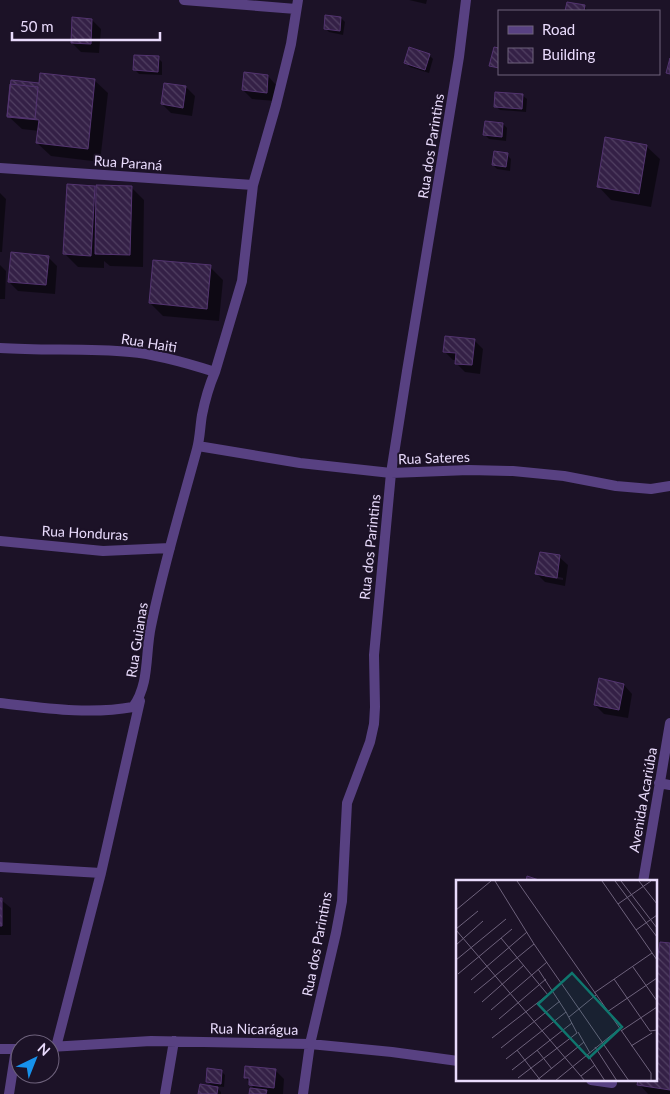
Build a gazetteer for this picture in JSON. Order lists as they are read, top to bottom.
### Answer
{
  "streets": {
    "street": [
      "Rua dos Parintins",
      "Rua Paraná",
      "Rua Haiti",
      "Rua Sateres",
      "Rua Honduras",
      "Rua Guianas",
      "Avenida Acariúba",
      "Rua Nicarágua"
    ]
  },
  "crossings": [
    ["Rua dos Parintins", "Rua Sateres"],
    ["Rua dos Parintins", "Rua Nicarágua"],
    ["Rua Sateres", "Rua Guianas"],
    ["Rua Honduras", "Rua Guianas"]
  ],
  "legend": ["Road", "Building"],
  "scale_bar": "50 m",
  "north": "top right"
}
